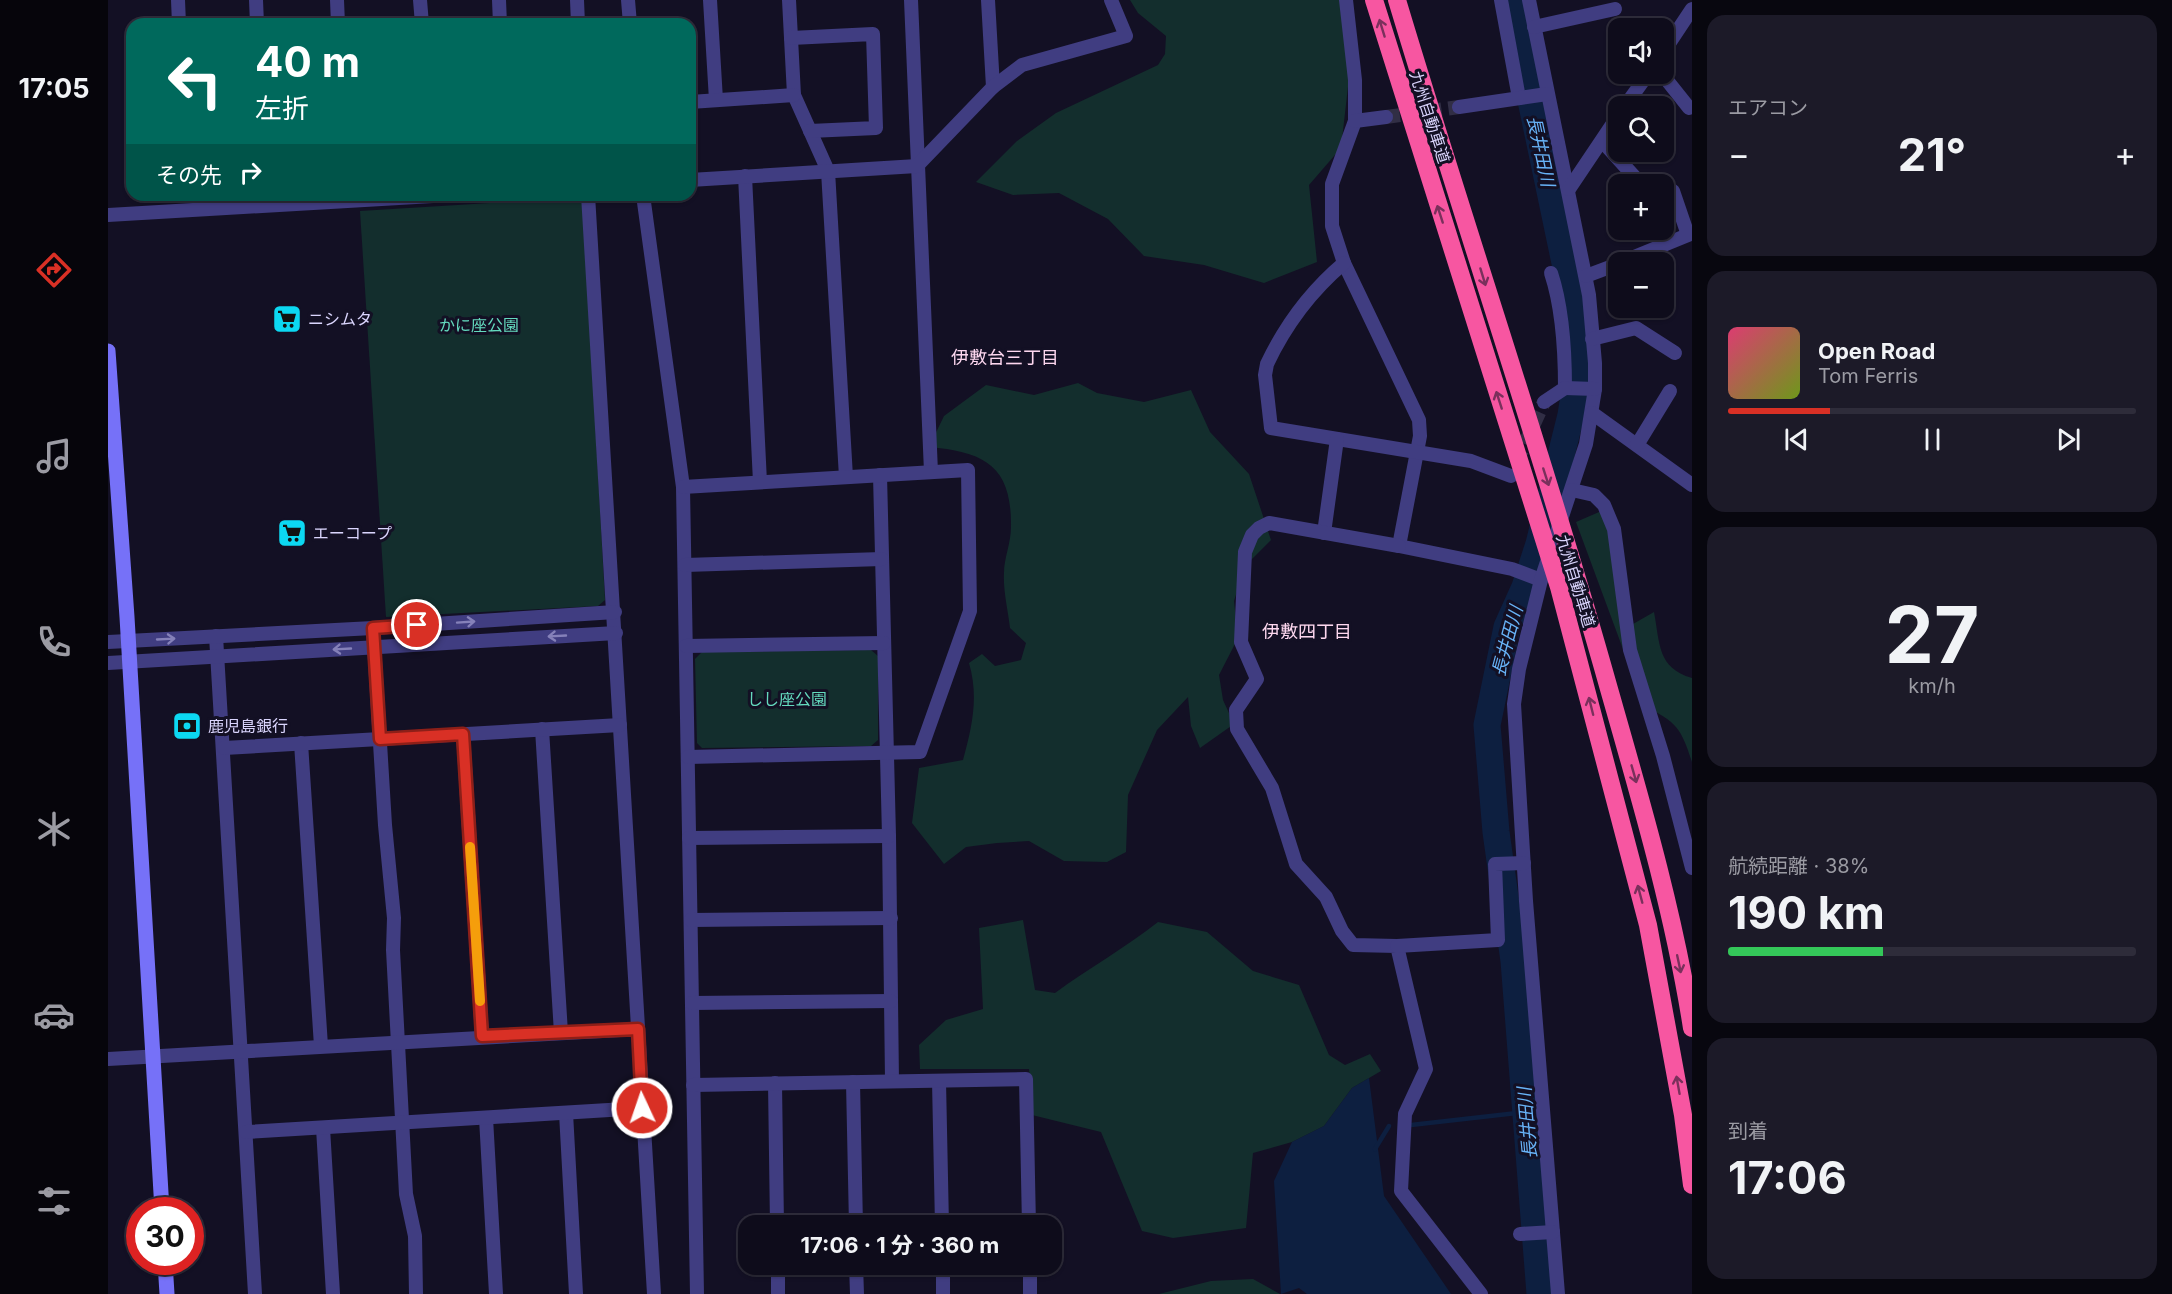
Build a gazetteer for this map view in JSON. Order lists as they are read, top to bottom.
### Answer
{
  "streets": {
    "highway": ["九州自動車道"]
  },
  "districts": ["伊敷台三丁目", "伊敷四丁目"],
  "water": ["長井田川"],
  "parks": ["かに座公園", "しし座公園"],
  "places": {
    "supermarket": ["ニシムタ", "エーコープ"],
    "bank": ["鹿児島銀行"]
  },
  "page": {
    "tabs": "17:05",
    "tile": [
      "エアコン",
      ["27", "km/h"],
      ["航続距離 · 38%", "190 km"],
      ["到着", "17:06"]
    ],
    "map_buttons": ["+", "−"],
    "turn": ["40 m", "左折"],
    "heat": ["−", "21°", "+"],
    "then": "その先",
    "song": ["Open Road", "Tom Ferris"],
    "limit": "30",
    "trip": "17:06 · 1 分 · 360 m"
  }
}
